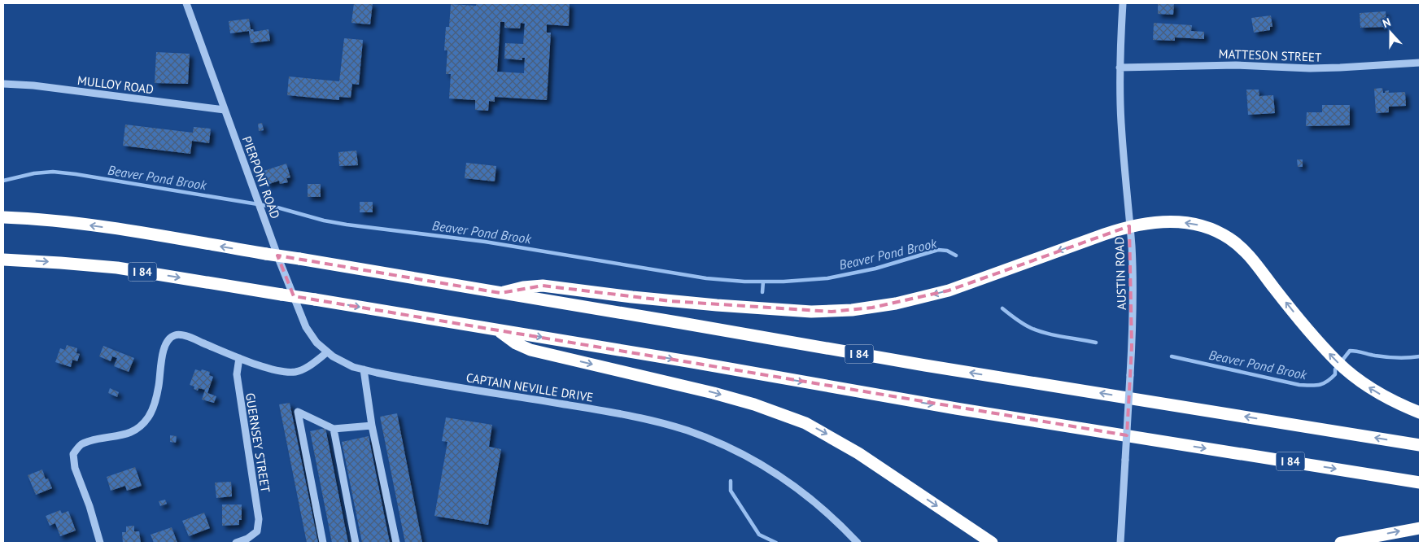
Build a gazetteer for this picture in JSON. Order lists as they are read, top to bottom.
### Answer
{
  "streets": {
    "highway": ["I 84"],
    "street": [
      "MATTESON STREET",
      "MULLOY ROAD",
      "PIERPONT ROAD",
      "AUSTIN ROAD",
      "CAPTAIN NEVILLE DRIVE",
      "GUERNSEY STREET"
    ]
  },
  "crossings": [
    ["MATTESON STREET", "AUSTIN ROAD"],
    ["MULLOY ROAD", "PIERPONT ROAD"],
    ["PIERPONT ROAD", "CAPTAIN NEVILLE DRIVE"]
  ],
  "water": ["Beaver Pond Brook"],
  "north": "top"
}
